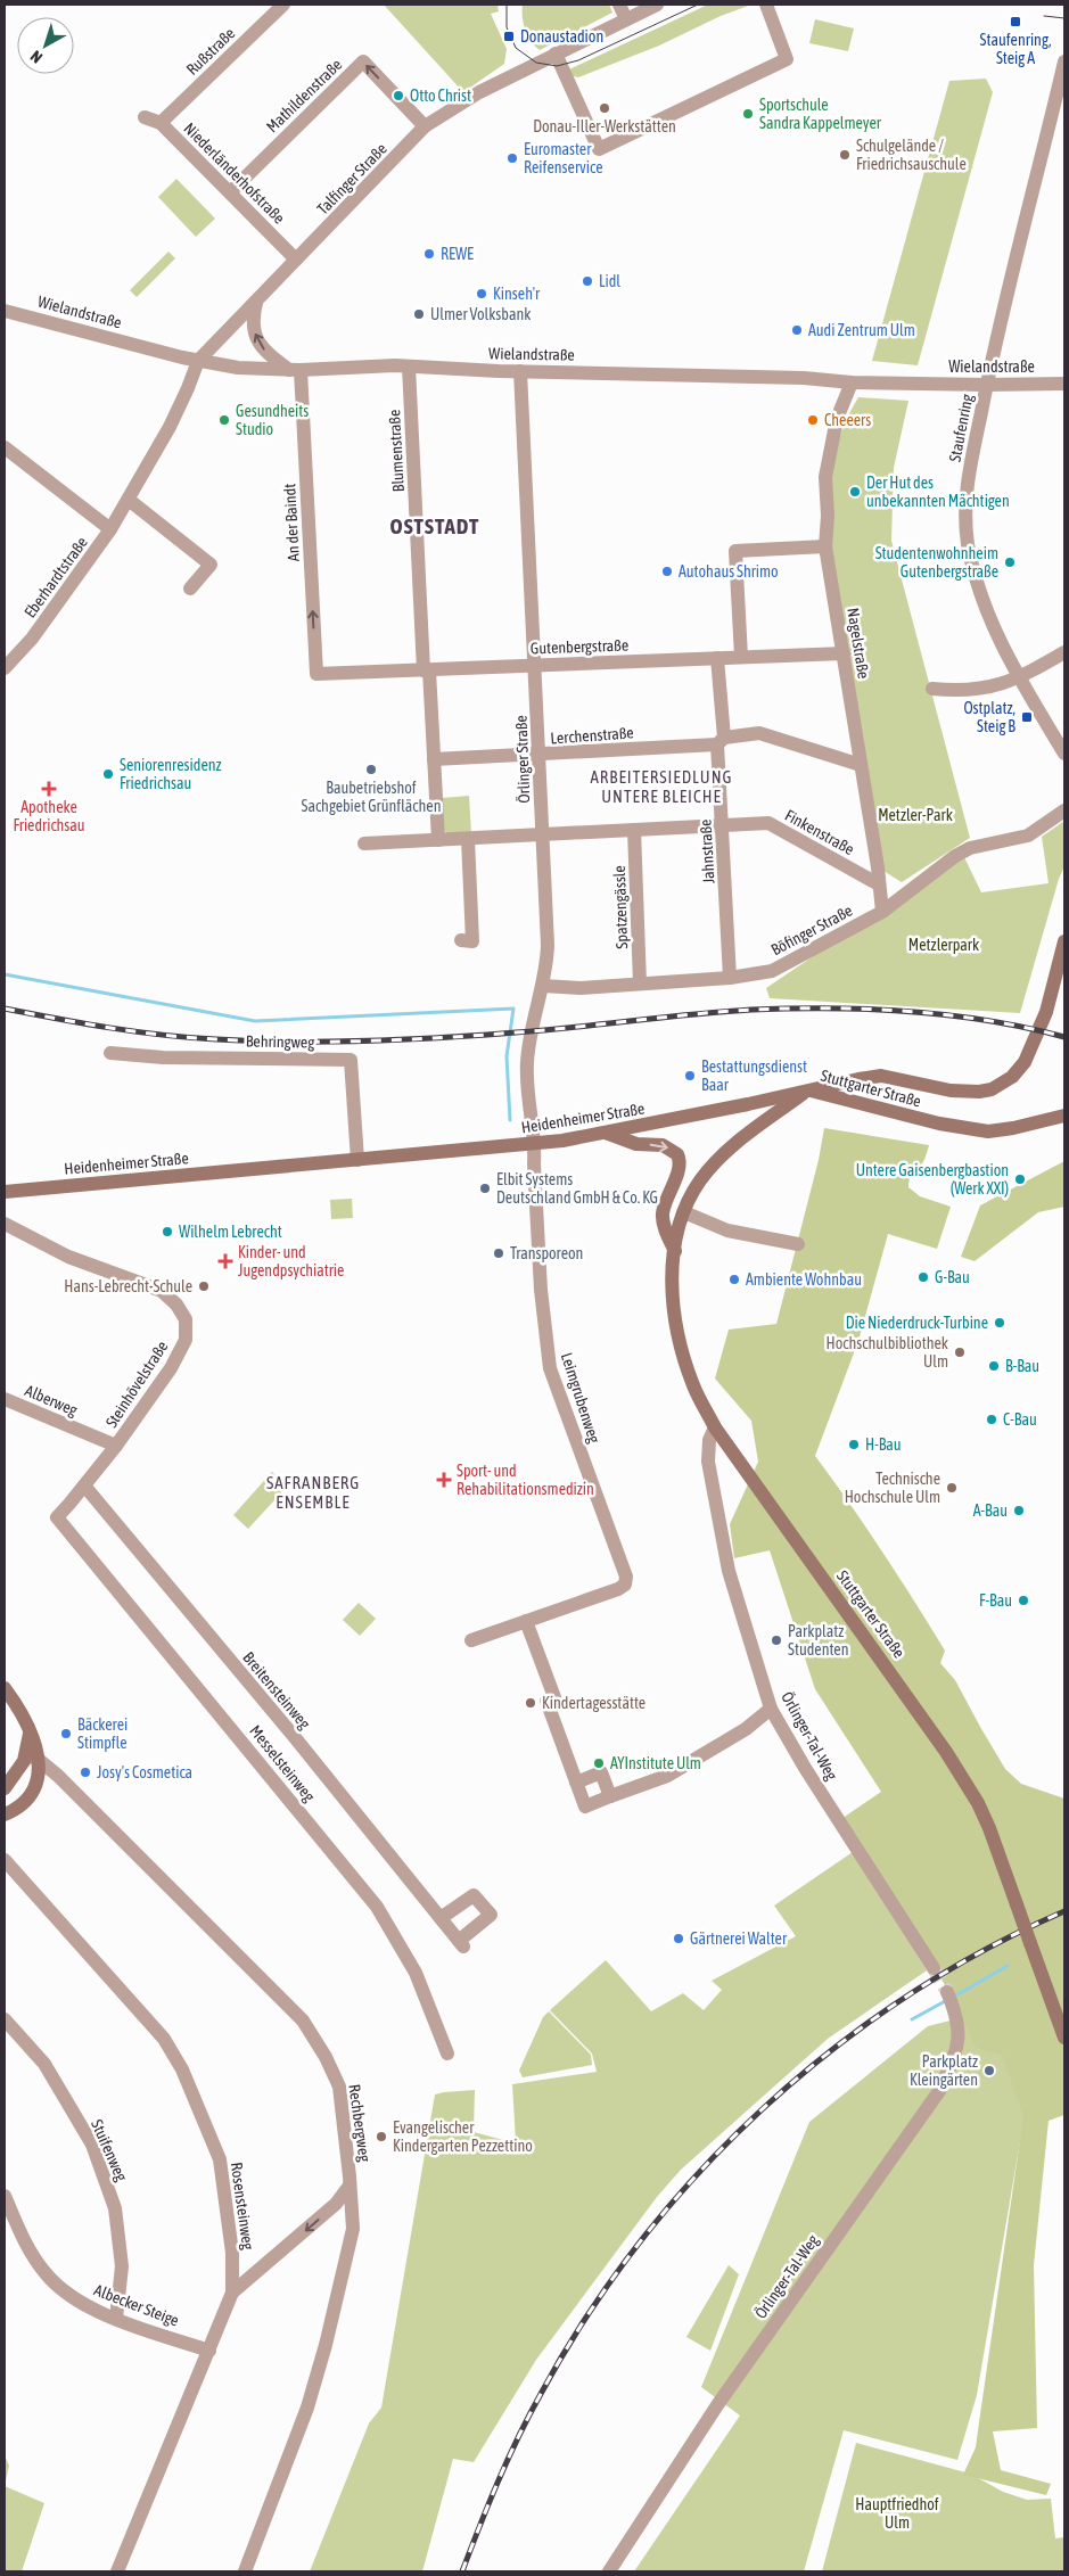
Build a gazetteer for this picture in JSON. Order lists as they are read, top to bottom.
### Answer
{
  "streets": {
    "main road": ["Stuttgarter Straße", "Heidenheimer Straße"],
    "street": [
      "Rußstraße",
      "Mathildenstraße",
      "Niederländerhofstraße",
      "Talfinger Straße",
      "Wielandstraße",
      "Staufenring",
      "Blumenstraße",
      "An der Baindt",
      "Eberhardtstraße",
      "Nagelstraße",
      "Gutenbergstraße",
      "Lerchenstraße",
      "Örlinger Straße",
      "Finkenstraße",
      "Jahnstraße",
      "Spatzengässle",
      "Böfinger Straße",
      "Behringweg",
      "Steinhövelstraße",
      "Leimgrubenweg",
      "Alberweg",
      "Breitensteinweg",
      "Örlinger-Tal-Weg",
      "Messelsteinweg",
      "Rechbergweg",
      "Stuifenweg",
      "Rosensteinweg",
      "Albecker Steige"
    ]
  },
  "crossings": [
    ["Rußstraße", "Niederländerhofstraße"],
    ["Mathildenstraße", "Niederländerhofstraße"],
    ["Mathildenstraße", "Talfinger Straße"],
    ["Niederländerhofstraße", "Talfinger Straße"],
    ["Talfinger Straße", "Wielandstraße"],
    ["Talfinger Straße", "Eberhardtstraße"],
    ["Wielandstraße", "Staufenring"],
    ["Wielandstraße", "Blumenstraße"],
    ["Wielandstraße", "An der Baindt"],
    ["Wielandstraße", "Eberhardtstraße"],
    ["Wielandstraße", "Nagelstraße"],
    ["Wielandstraße", "Örlinger Straße"],
    ["Blumenstraße", "Gutenbergstraße"],
    ["Blumenstraße", "Lerchenstraße"],
    ["Blumenstraße", "Finkenstraße"],
    ["An der Baindt", "Gutenbergstraße"],
    ["Nagelstraße", "Gutenbergstraße"],
    ["Nagelstraße", "Lerchenstraße"],
    ["Nagelstraße", "Finkenstraße"],
    ["Nagelstraße", "Böfinger Straße"],
    ["Gutenbergstraße", "Örlinger Straße"],
    ["Gutenbergstraße", "Jahnstraße"],
    ["Lerchenstraße", "Örlinger Straße"],
    ["Lerchenstraße", "Jahnstraße"],
    ["Örlinger Straße", "Finkenstraße"],
    ["Örlinger Straße", "Böfinger Straße"],
    ["Örlinger Straße", "Heidenheimer Straße"],
    ["Örlinger Straße", "Leimgrubenweg"],
    ["Finkenstraße", "Jahnstraße"],
    ["Finkenstraße", "Spatzengässle"],
    ["Jahnstraße", "Böfinger Straße"],
    ["Spatzengässle", "Böfinger Straße"],
    ["Behringweg", "Heidenheimer Straße"],
    ["Stuttgarter Straße", "Heidenheimer Straße"],
    ["Stuttgarter Straße", "Örlinger-Tal-Weg"],
    ["Heidenheimer Straße", "Leimgrubenweg"],
    ["Steinhövelstraße", "Alberweg"],
    ["Steinhövelstraße", "Breitensteinweg"],
    ["Steinhövelstraße", "Messelsteinweg"],
    ["Stuifenweg", "Albecker Steige"],
    ["Rosensteinweg", "Albecker Steige"]
  ],
  "one_way": ["An der Baindt"],
  "districts": ["OSTSTADT", "ARBEITERSIEDLUNG UNTERE BLEICHE", "SAFRANBERG ENSEMBLE"],
  "parks": ["Metzler-Park", "Metzlerpark", "Hauptfriedhof Ulm"],
  "places": {
    "transit": ["Staufenring, Steig A", "Donaustadion", "Ostplatz, Steig B"],
    "other": [
      "Otto Christ",
      "Donau-Iller-Werkstätten",
      "Sportschule Sandra Kappelmeyer",
      "Schulgelände / Friedrichsauschule",
      "Euromaster Reifenservice",
      "REWE",
      "Lidl",
      "Kinseh'r",
      "Ulmer Volksbank",
      "Audi Zentrum Ulm",
      "Gesundheits Studio",
      "Cheeers",
      "Der Hut des unbekannten Mächtigen",
      "Studentenwohnheim Gutenbergstraße",
      "Autohaus Shrimo",
      "Baubetriebshof Sachgebiet Grünflächen",
      "Seniorenresidenz Friedrichsau",
      "Bestattungsdienst Baar",
      "Untere Gaisenbergbastion (Werk XXI)",
      "Elbit Systems Deutschland GmbH & Co. KG",
      "Wilhelm Lebrecht",
      "Transporeon",
      "G-Bau",
      "Ambiente Wohnbau",
      "Hans-Lebrecht-Schule",
      "Die Niederdruck-Turbine",
      "Hochschulbibliothek Ulm",
      "B-Bau",
      "C-Bau",
      "H-Bau",
      "Technische Hochschule Ulm",
      "A-Bau",
      "F-Bau",
      "Parkplatz Studenten",
      "Kindertagesstätte",
      "Bäckerei Stimpfle",
      "AYInstitute Ulm",
      "Josy's Cosmetica",
      "Gärtnerei Walter",
      "Parkplatz Kleingärten",
      "Evangelischer Kindergarten Pezzettino"
    ],
    "health": ["Apotheke Friedrichsau", "Kinder- und Jugendpsychiatrie", "Sport- und Rehabilitationsmedizin"]
  },
  "north": "bottom left"
}
